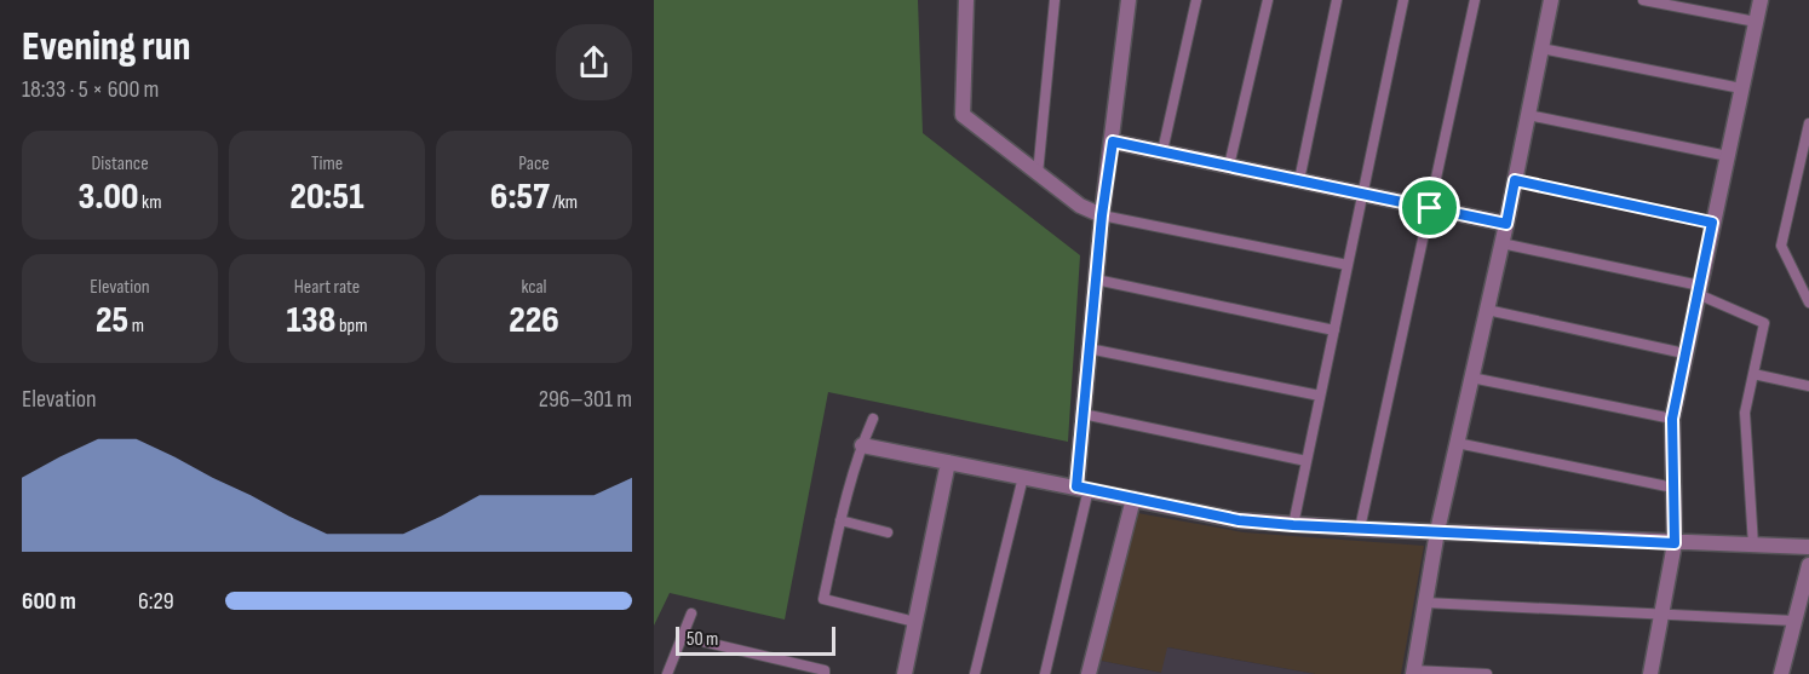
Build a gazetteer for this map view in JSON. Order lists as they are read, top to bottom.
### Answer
{
  "scale_bar": "50 m",
  "page": {
    "heading": ["Evening run", "18:33 · 5 × 600 m"],
    "stats": [
      ["Distance", "3.00 km"],
      ["Time", "20:51"],
      ["Pace", "6:57 /km"],
      ["Elevation", "25 m"],
      ["Heart rate", "138 bpm"],
      ["kcal", "226"]
    ],
    "chart": ["Elevation", "296–301 m"],
    "list": [
      {
        "name": "600 m",
        "note": "6:29"
      }
    ],
    "scale": "50 m"
  }
}
